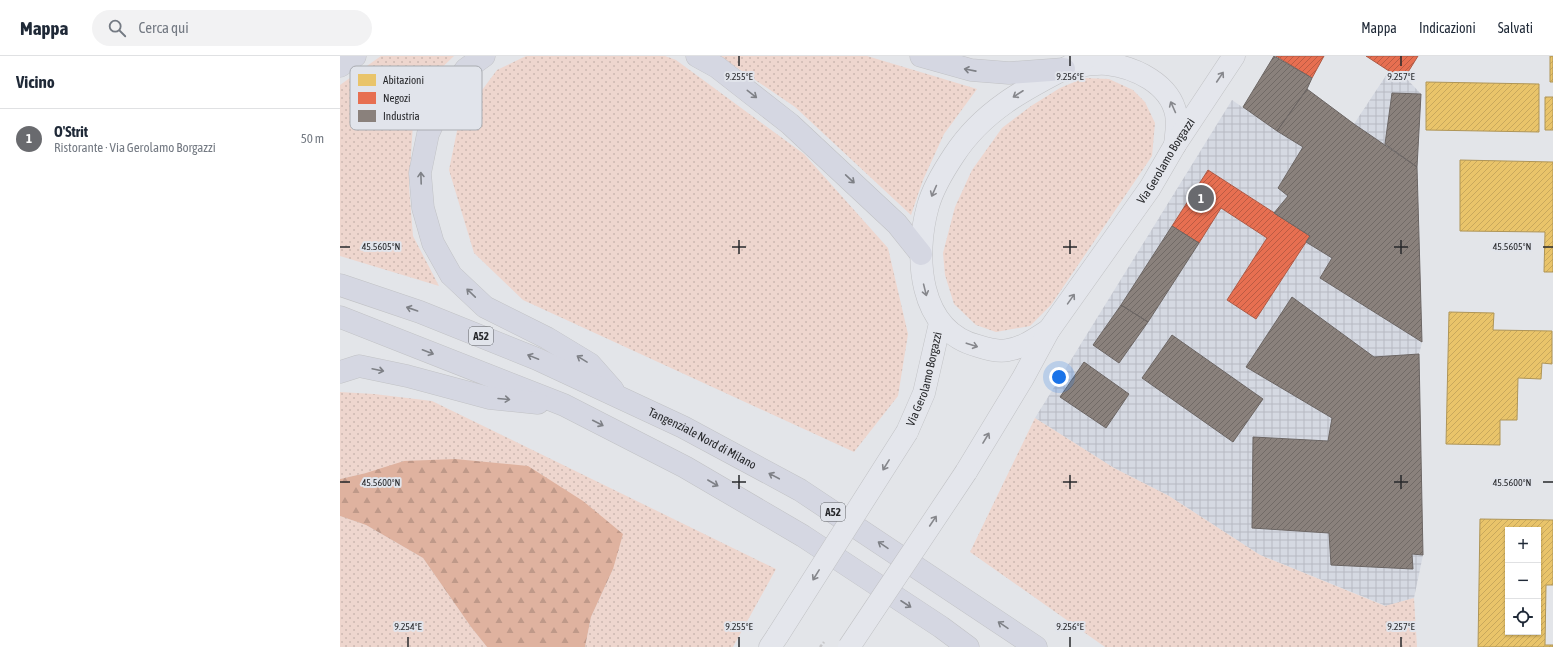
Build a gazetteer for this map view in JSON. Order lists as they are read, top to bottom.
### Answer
{
  "streets": {
    "highway": ["A52", "Tangenziale Nord di Milano"],
    "main road": ["Via Gerolamo Borgazzi"]
  },
  "legend": ["Abitazioni", "Negozi", "Industria"],
  "page": {
    "header": "Mappa",
    "search": "Cerca qui",
    "nav": ["Mappa", "Indicazioni", "Salvati"],
    "heading": "Vicino",
    "list": [
      {
        "mark": "1",
        "name": "O'Strit",
        "note": "Ristorante · Via Gerolamo Borgazzi",
        "value": "50 m"
      }
    ],
    "pins": "1",
    "map_buttons": ["+", "−"]
  },
  "coordinates": [
    "9.255°E",
    "9.256°E",
    "9.257°E",
    "45.5605°N",
    "45.5600°N",
    "9.254°E"
  ]
}
